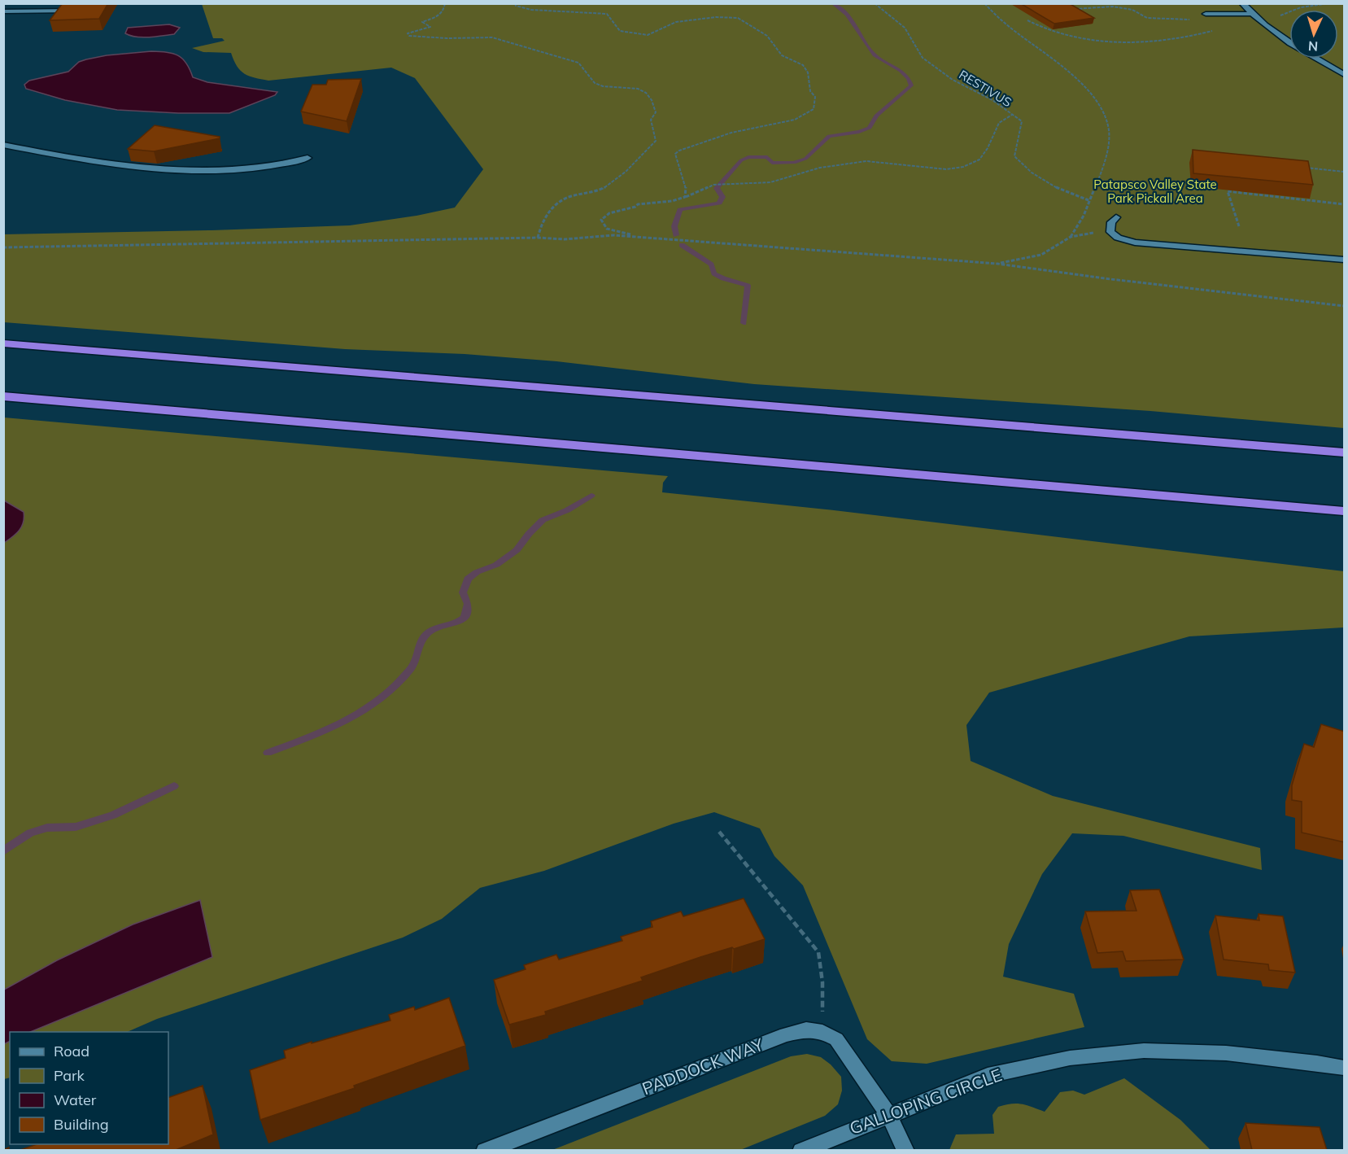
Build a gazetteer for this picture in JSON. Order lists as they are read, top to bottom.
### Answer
{
  "streets": {
    "street": ["PADDOCK WAY", "GALLOPING CIRCLE"],
    "path": ["RESTIVUS"]
  },
  "parks": ["Patapsco Valley State Park Pickall Area"],
  "legend": [
    "Road",
    "Park",
    "Water",
    "Building"
  ],
  "north": "bottom"
}
